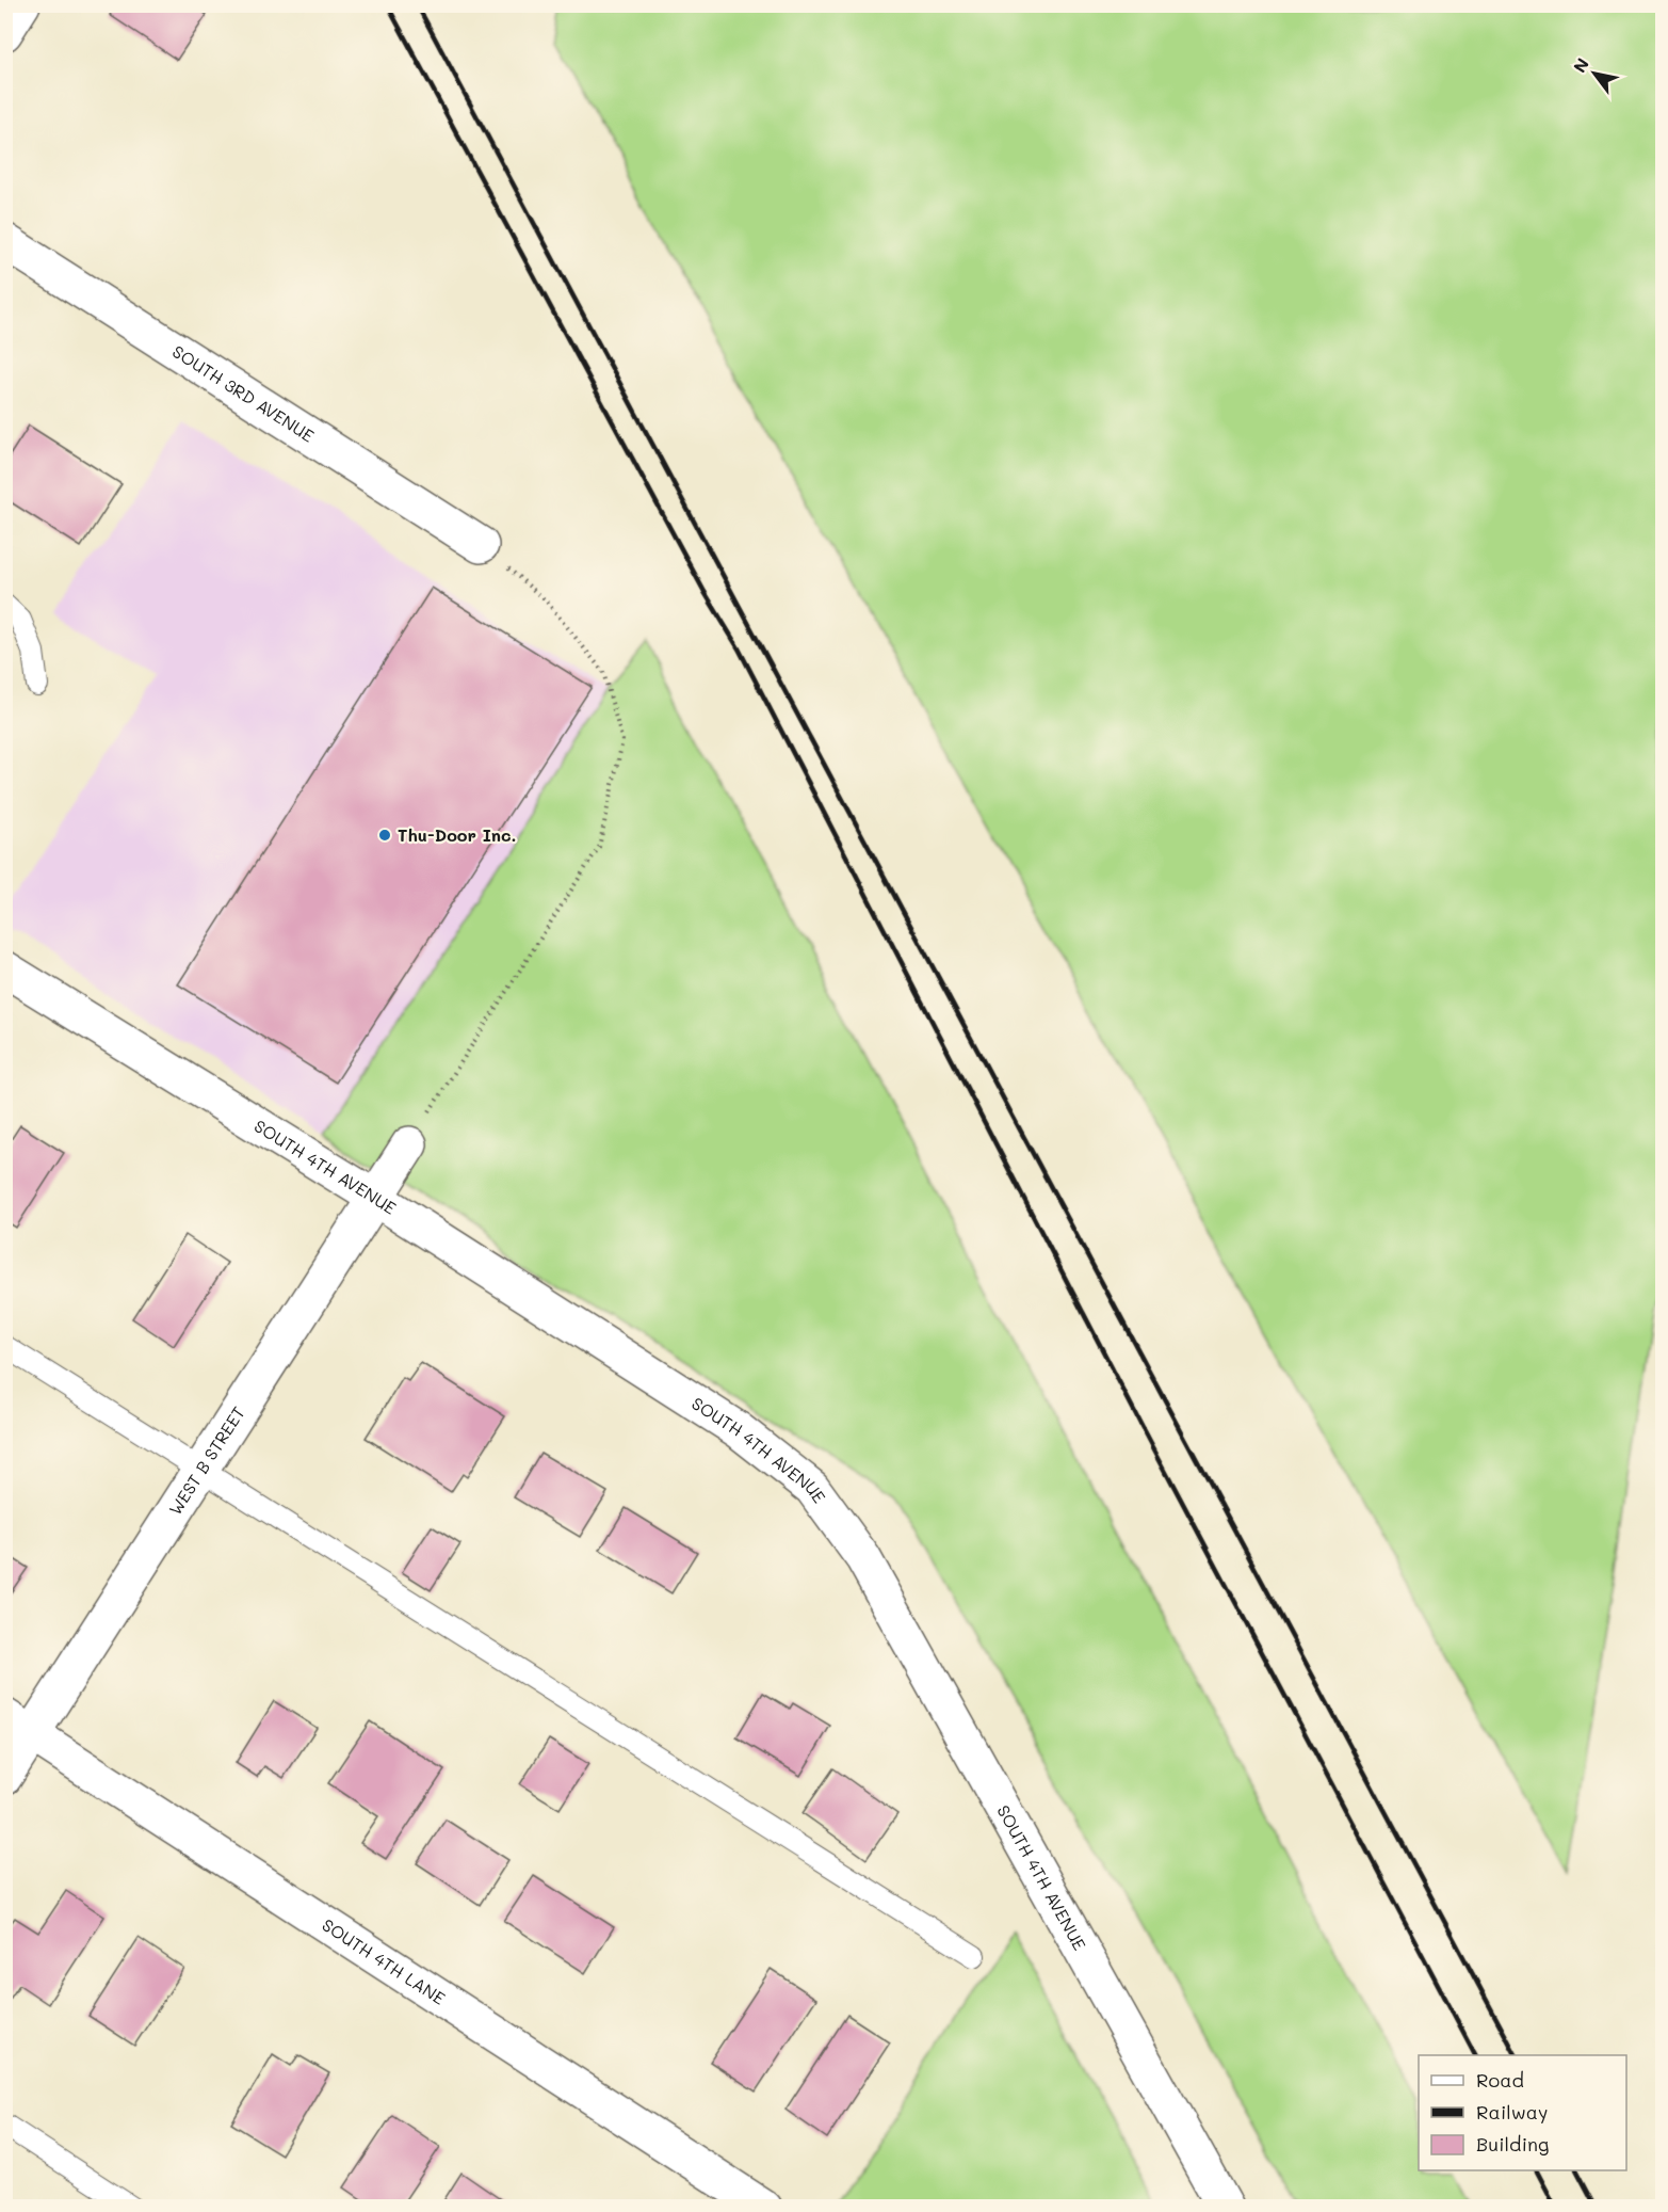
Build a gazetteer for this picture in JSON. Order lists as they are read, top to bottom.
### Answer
{
  "streets": {
    "street": [
      "SOUTH 3RD AVENUE",
      "SOUTH 4TH AVENUE",
      "WEST B STREET",
      "SOUTH 4TH LANE"
    ]
  },
  "crossings": [
    ["SOUTH 4TH AVENUE", "WEST B STREET"],
    ["WEST B STREET", "SOUTH 4TH LANE"]
  ],
  "places": ["Thu-Door Inc."],
  "legend": ["Road", "Railway", "Building"],
  "north": "top left"
}
